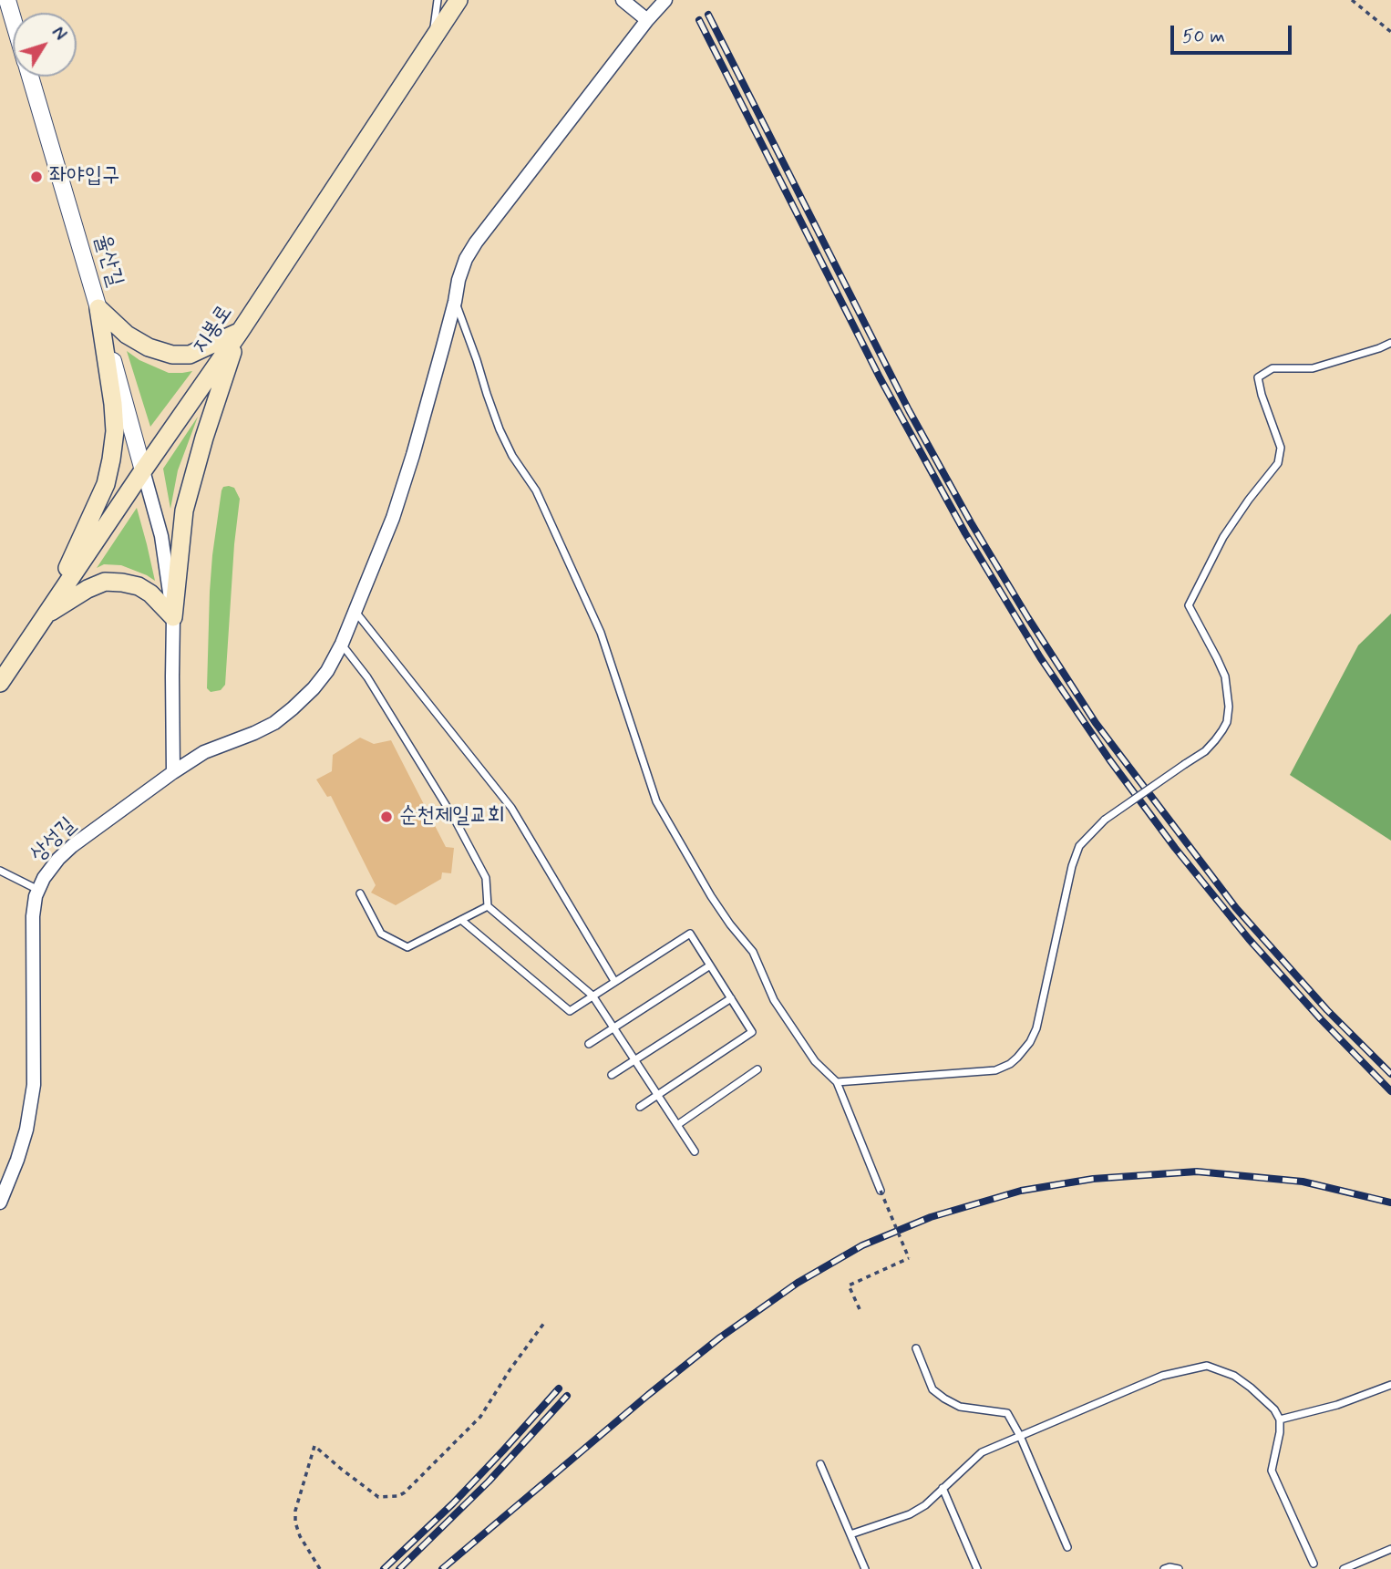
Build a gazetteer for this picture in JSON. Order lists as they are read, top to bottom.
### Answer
{
  "streets": {
    "main road": ["지봉로"],
    "street": ["율산길", "상성길"]
  },
  "crossings": [
    ["율산길", "지봉로"]
  ],
  "places": ["좌야입구", "순천제일교회"],
  "scale_bar": "50 m",
  "north": "top right"
}
